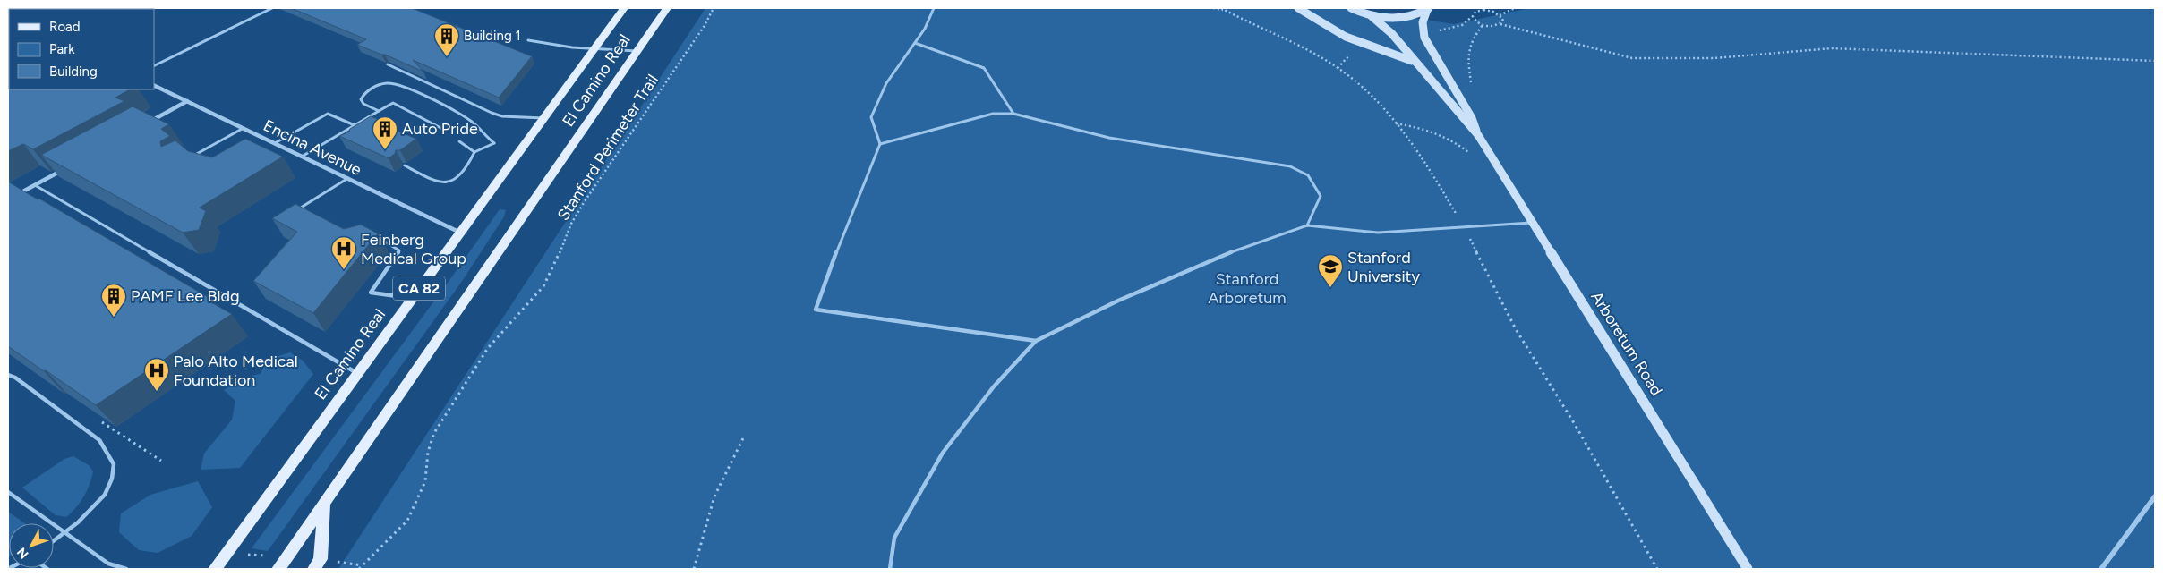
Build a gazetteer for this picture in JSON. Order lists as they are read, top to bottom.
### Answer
{
  "streets": {
    "main road": ["El Camino Real", "CA 82", "Arboretum Road"],
    "street": ["Encina Avenue"],
    "path": ["Stanford Perimeter Trail"]
  },
  "crossings": [
    ["El Camino Real", "Encina Avenue"]
  ],
  "parks": ["Stanford Arboretum"],
  "places": {
    "building": ["Building 1", "Auto Pride", "PAMF Lee Bldg"],
    "hospital": ["Feinberg Medical Group", "Palo Alto Medical Foundation"],
    "school or university": ["Stanford University"]
  },
  "legend": ["Road", "Park", "Building"],
  "north": "bottom left"
}
